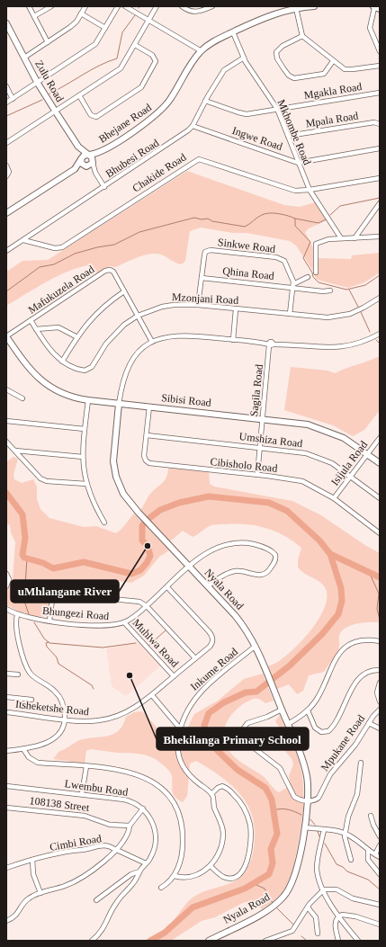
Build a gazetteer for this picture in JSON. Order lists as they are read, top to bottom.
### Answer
{
  "streets": {
    "street": [
      "Zulu Road",
      "Mgakla Road",
      "Mpala Road",
      "Bhejane Road",
      "Mkhombe Road",
      "Ingwe Road",
      "Bhubesi Road",
      "Chakide Road",
      "Sinkwe Road",
      "Qhina Road",
      "Mafukuzela Road",
      "Mzonjani Road",
      "Sagila Road",
      "Sibisi Road",
      "Umshiza Road",
      "Isijula Road",
      "Cibisholo Road",
      "Nyala Road",
      "Bhungezi Road",
      "Muhlwa Road",
      "Inkume Road",
      "Itsheketshe Road",
      "Mpukane Road",
      "Lwembu Road",
      "108138 Street",
      "Cimbi Road"
    ]
  },
  "crossings": [
    ["Zulu Road", "Bhejane Road"],
    ["Mgakla Road", "Mkhombe Road"],
    ["Mgakla Road", "Bhubesi Road"],
    ["Mpala Road", "Mkhombe Road"],
    ["Bhejane Road", "Mkhombe Road"],
    ["Mkhombe Road", "Ingwe Road"],
    ["Mkhombe Road", "Bhubesi Road"],
    ["Mkhombe Road", "Chakide Road"],
    ["Ingwe Road", "Bhubesi Road"],
    ["Bhubesi Road", "Chakide Road"],
    ["Sinkwe Road", "Qhina Road"],
    ["Sinkwe Road", "Mzonjani Road"],
    ["Mafukuzela Road", "Mzonjani Road"],
    ["Mafukuzela Road", "Sibisi Road"],
    ["Mafukuzela Road", "Nyala Road"],
    ["Sagila Road", "Sibisi Road"],
    ["Sagila Road", "Umshiza Road"],
    ["Sagila Road", "Cibisholo Road"],
    ["Sagila Road", "Nyala Road"],
    ["Sibisi Road", "Isijula Road"],
    ["Sibisi Road", "Cibisholo Road"],
    ["Sibisi Road", "Nyala Road"],
    ["Umshiza Road", "Isijula Road"],
    ["Umshiza Road", "Cibisholo Road"],
    ["Isijula Road", "Cibisholo Road"],
    ["Nyala Road", "Bhungezi Road"],
    ["Nyala Road", "Inkume Road"],
    ["Nyala Road", "Mpukane Road"],
    ["Bhungezi Road", "Muhlwa Road"],
    ["Bhungezi Road", "Itsheketshe Road"],
    ["Muhlwa Road", "Itsheketshe Road"],
    ["Lwembu Road", "Cimbi Road"]
  ],
  "places": ["uMhlangane River", "Bhekilanga Primary School"]
}
